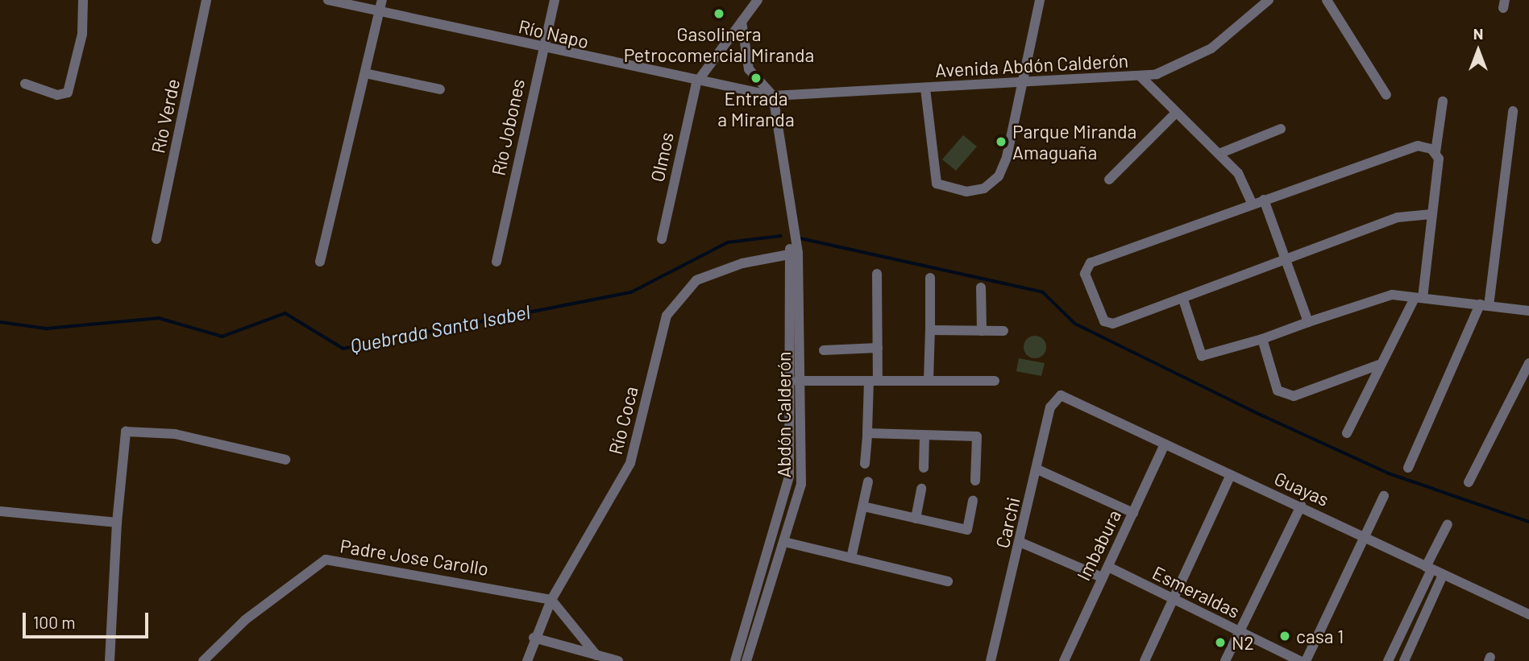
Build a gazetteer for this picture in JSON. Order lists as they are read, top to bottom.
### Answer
{
  "streets": {
    "street": [
      "Río Napo",
      "Avenida Abdón Calderón",
      "Río Verde",
      "Río Jobones",
      "Olmos",
      "Abdón Calderón",
      "Río Coca",
      "Guayas",
      "Carchi",
      "Imbabura",
      "Padre Jose Carollo",
      "Esmeraldas"
    ]
  },
  "crossings": [
    ["Río Napo", "Avenida Abdón Calderón"],
    ["Río Napo", "Río Jobones"],
    ["Río Napo", "Olmos"],
    ["Río Napo", "Abdón Calderón"],
    ["Avenida Abdón Calderón", "Abdón Calderón"],
    ["Abdón Calderón", "Río Coca"],
    ["Río Coca", "Padre Jose Carollo"],
    ["Guayas", "Carchi"],
    ["Guayas", "Imbabura"],
    ["Imbabura", "Esmeraldas"]
  ],
  "water": ["Quebrada Santa Isabel"],
  "places": [
    "Gasolinera Petrocomercial Miranda",
    "Entrada a Miranda",
    "Parque Miranda Amaguaña",
    "casa 1",
    "N2"
  ],
  "scale_bar": "100 m",
  "north": "top"
}
